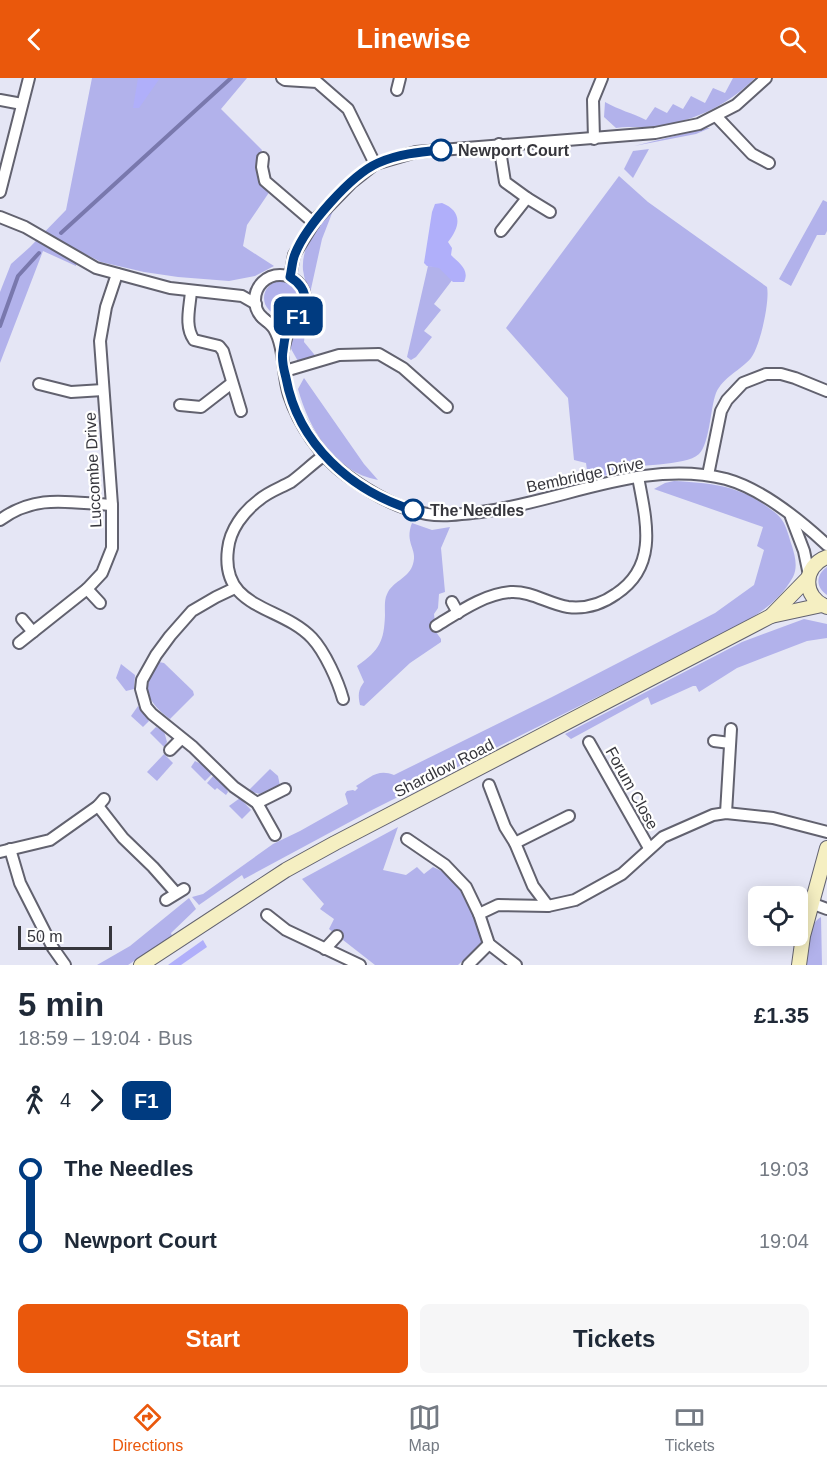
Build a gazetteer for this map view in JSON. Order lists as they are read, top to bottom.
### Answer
{
  "streets": {
    "street": [
      "Luccombe Drive",
      "Bembridge Drive",
      "Shardlow Road",
      "Forum Close"
    ]
  },
  "places": ["Newport Court", "The Needles"],
  "lines": ["bus line F1"],
  "scale_bar": "50 m",
  "page": {
    "header": "Linewise",
    "on_map": "F1",
    "scale": "50 m",
    "heading": ["5 min", "18:59 – 19:04 · Bus", "£1.35"],
    "legs": ["4", "F1"],
    "list": [
      {
        "name": "The Needles",
        "value": "19:03"
      },
      {
        "name": "Newport Court",
        "value": "19:04"
      }
    ],
    "buttons": ["Start", "Tickets"],
    "tabs": ["Directions", "Map", "Tickets"]
  }
}
